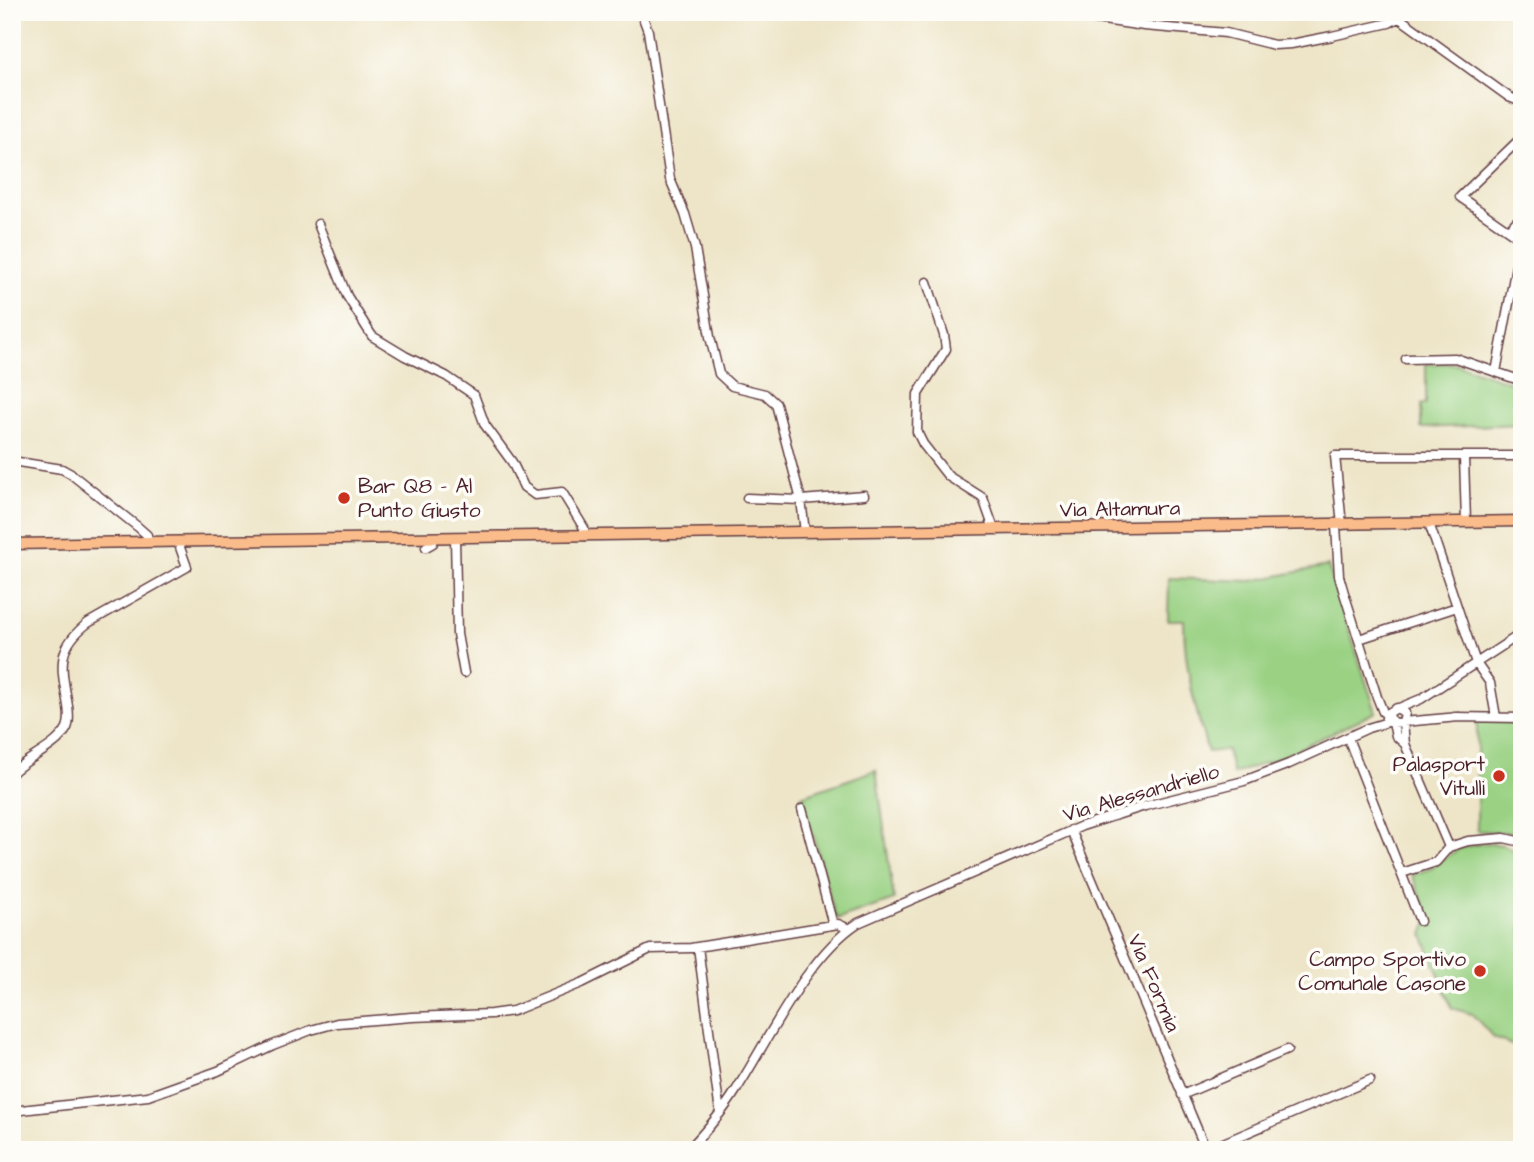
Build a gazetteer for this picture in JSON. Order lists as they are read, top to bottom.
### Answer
{
  "streets": {
    "main road": ["Via Altamura"],
    "street": ["Via Alessandriello", "Via Formia"]
  },
  "crossings": [
    ["Via Alessandriello", "Via Formia"]
  ],
  "places": ["Bar Q8 - Al Punto Giusto", "Palasport Vitulli", "Campo Sportivo Comunale Casone"]
}
